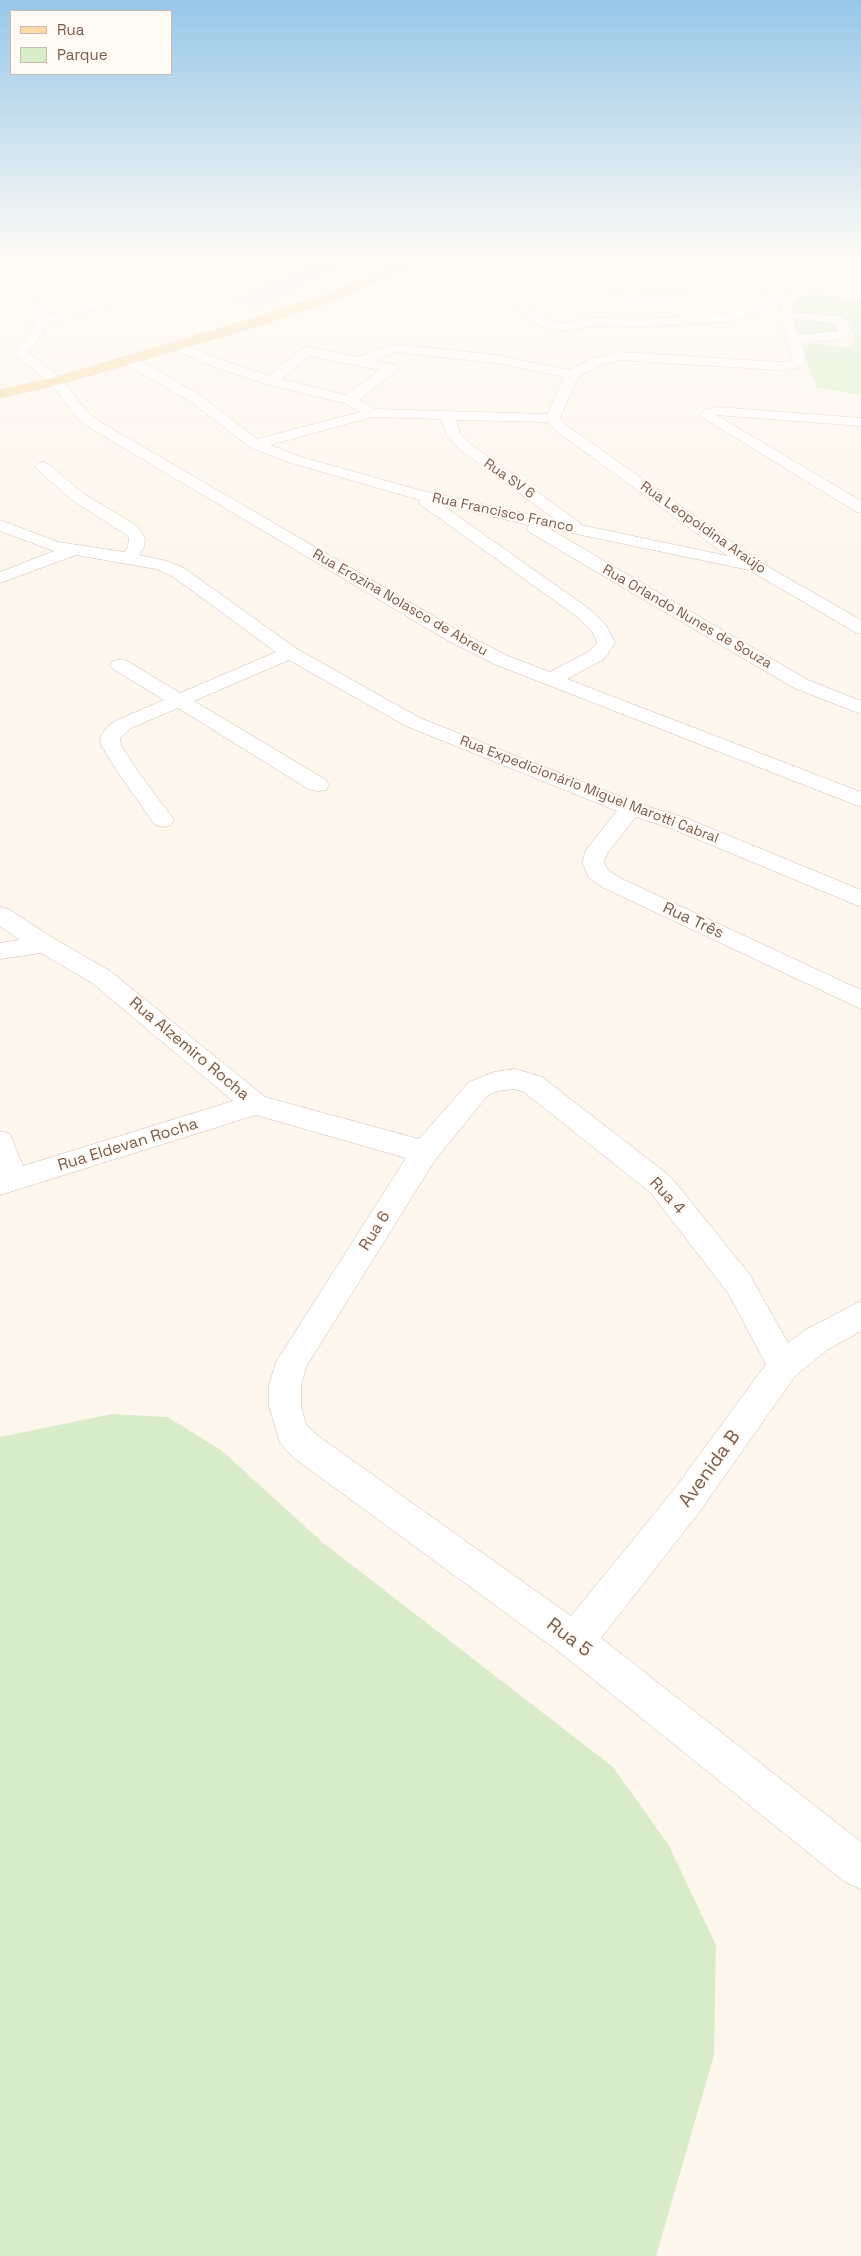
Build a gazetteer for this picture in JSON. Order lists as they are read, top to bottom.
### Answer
{
  "streets": {
    "street": [
      "Rua SV 6",
      "Rua Francisco Franco",
      "Rua Leopoldina Araújo",
      "Rua Erozina Nolasco de Abreu",
      "Rua Orlando Nunes de Souza",
      "Rua Expedicionário Miguel Marotti Cabral",
      "Rua Três",
      "Rua Alzemiro Rocha",
      "Rua Eldevan Rocha",
      "Rua 4",
      "Rua 6",
      "Avenida B",
      "Rua 5"
    ]
  },
  "crossings": [
    ["Rua SV 6", "Rua Francisco Franco"],
    ["Rua Francisco Franco", "Rua Leopoldina Araújo"],
    ["Rua Francisco Franco", "Rua Orlando Nunes de Souza"],
    ["Rua Expedicionário Miguel Marotti Cabral", "Rua Três"],
    ["Rua Alzemiro Rocha", "Rua Eldevan Rocha"],
    ["Rua Alzemiro Rocha", "Rua 6"],
    ["Rua 4", "Rua 6"],
    ["Rua 4", "Avenida B"],
    ["Rua 6", "Rua 5"],
    ["Avenida B", "Rua 5"]
  ],
  "legend": ["Rua", "Parque"]
}
